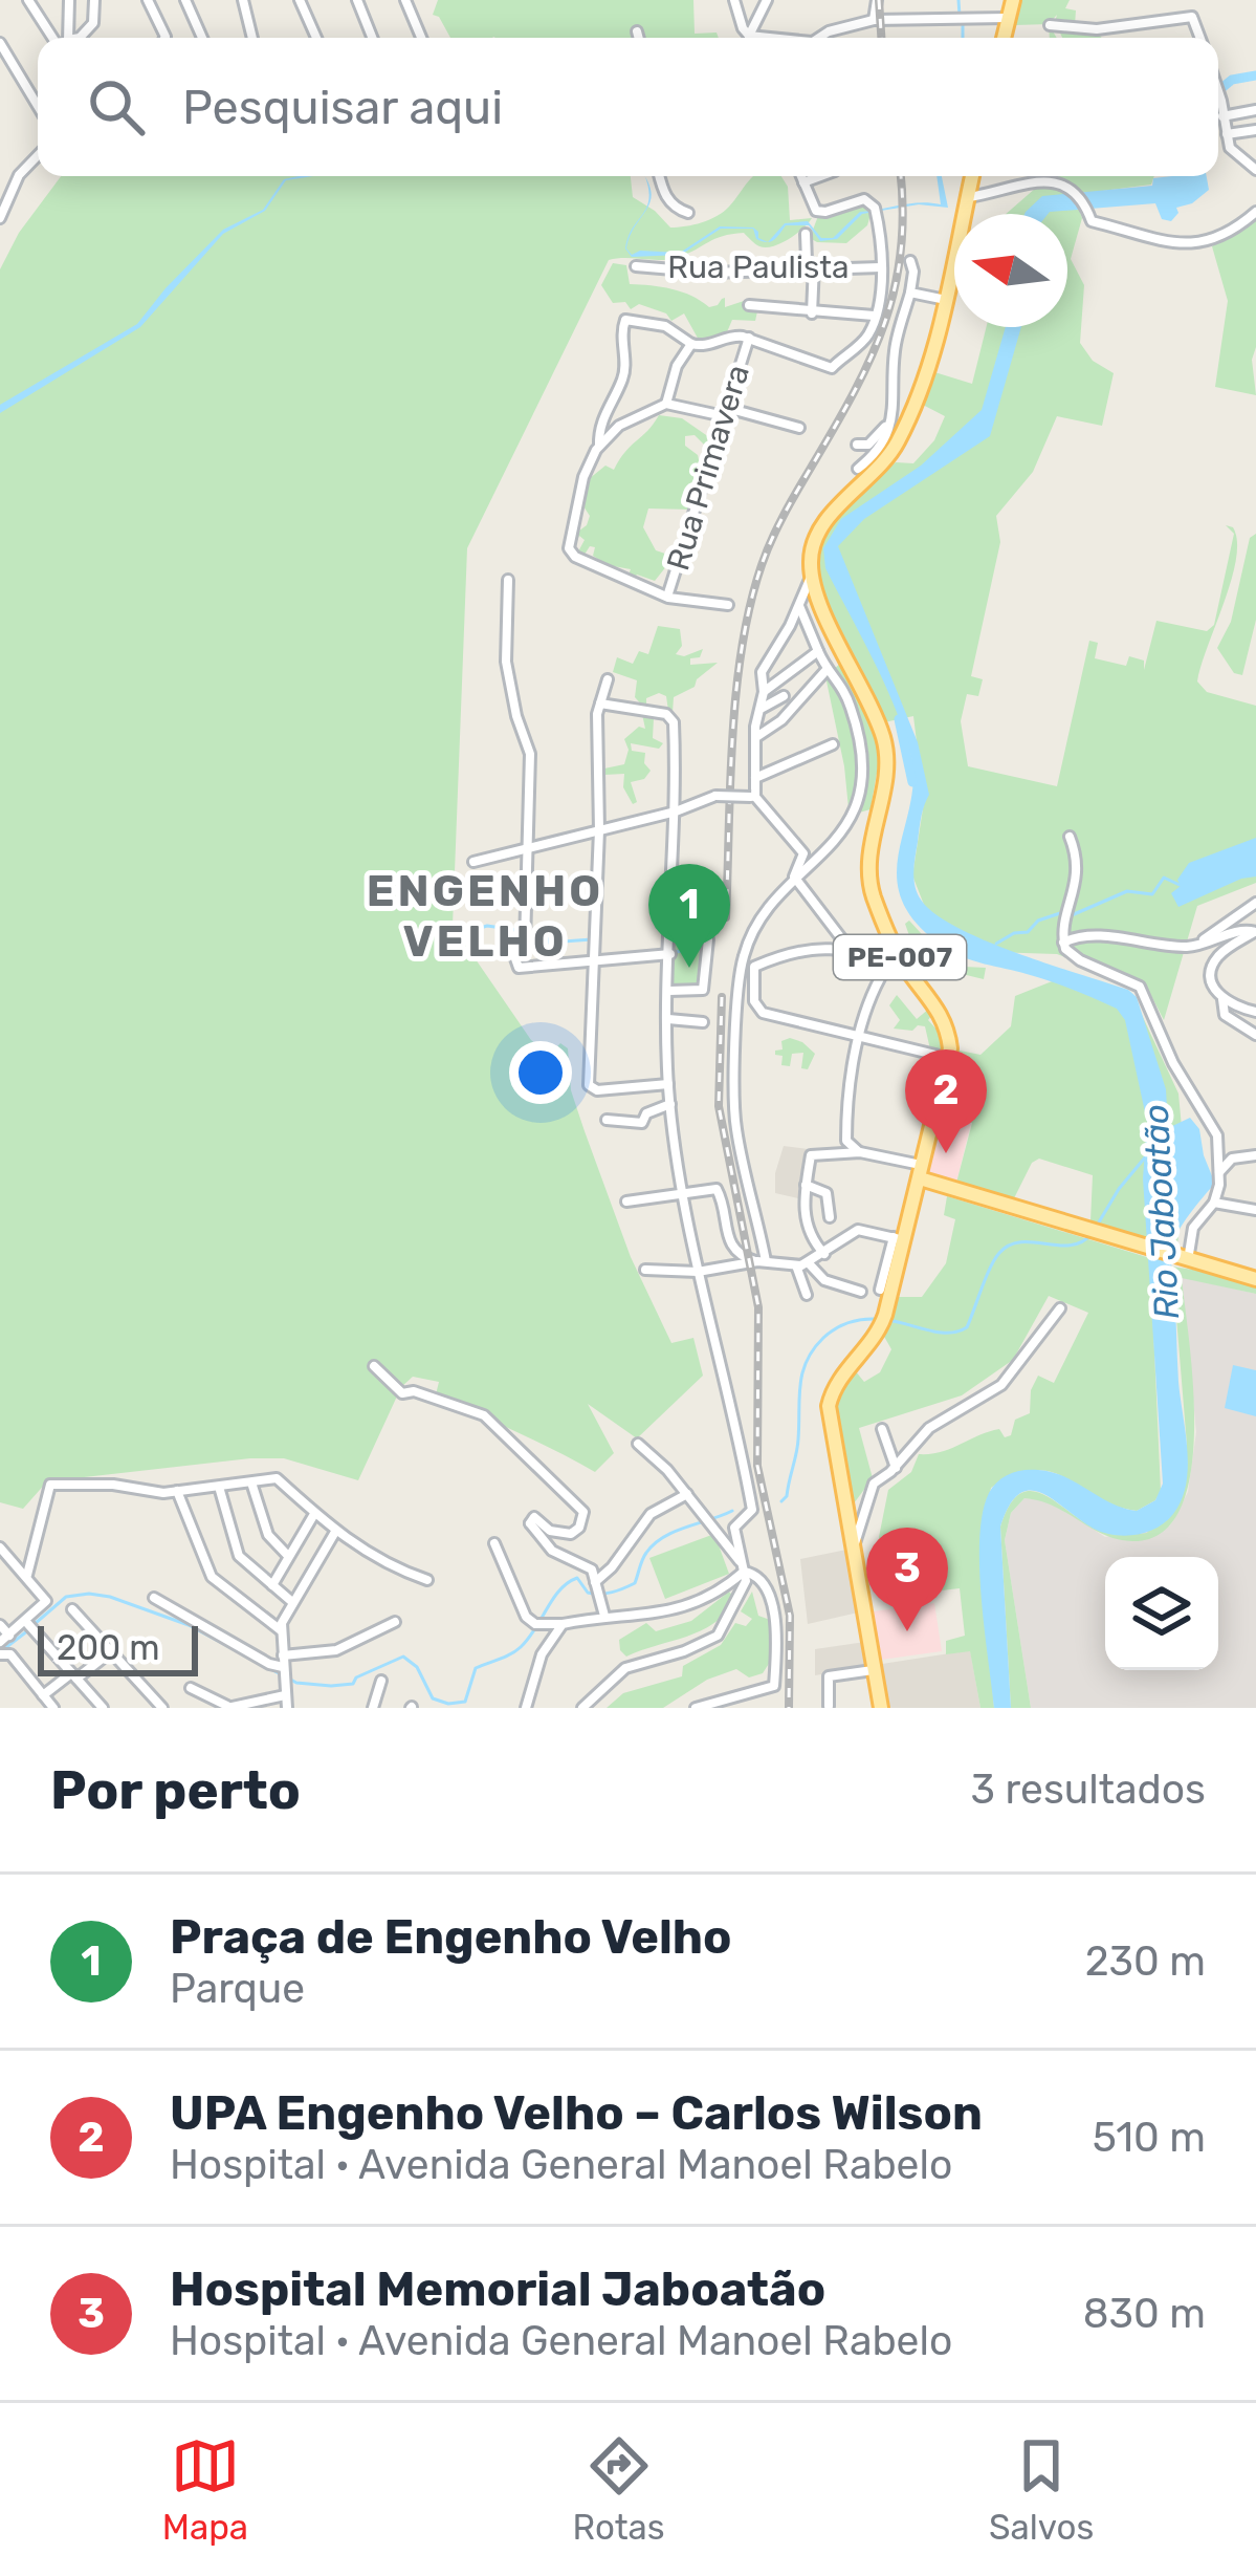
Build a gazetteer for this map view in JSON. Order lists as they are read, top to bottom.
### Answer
{
  "streets": {
    "main road": ["PE-007"],
    "street": ["Rua Paulista", "Rua Primavera"]
  },
  "districts": ["ENGENHO VELHO"],
  "water": ["Rio Jaboatão"],
  "scale_bar": "200 m",
  "north": "left",
  "page": {
    "search": "Pesquisar aqui",
    "pins": ["1", "2", "3"],
    "scale": "200 m",
    "heading": ["Por perto", "3 resultados"],
    "list": [
      {
        "mark": "1",
        "name": "Praça de Engenho Velho",
        "note": "Parque",
        "value": "230 m"
      },
      {
        "mark": "2",
        "name": "UPA Engenho Velho – Carlos Wilson",
        "note": "Hospital · Avenida General Manoel Rabelo",
        "value": "510 m"
      },
      {
        "mark": "3",
        "name": "Hospital Memorial Jaboatão",
        "note": "Hospital · Avenida General Manoel Rabelo",
        "value": "830 m"
      }
    ],
    "nav": ["Mapa", "Rotas", "Salvos"]
  }
}
